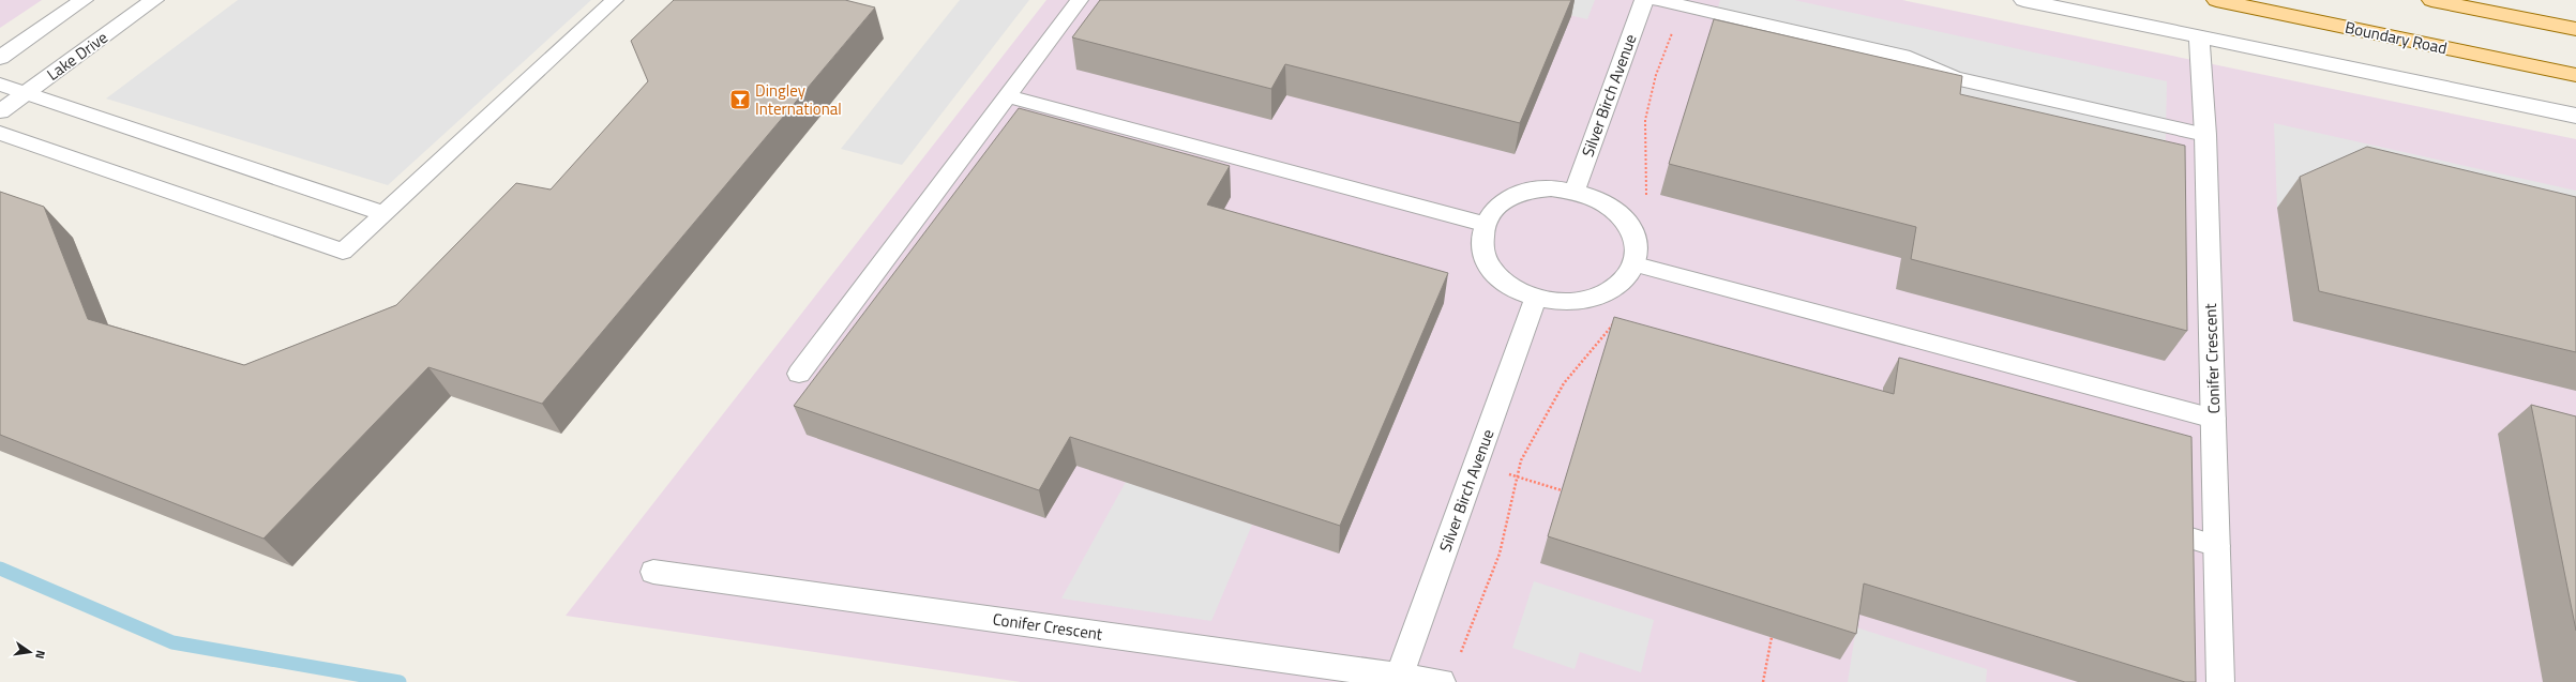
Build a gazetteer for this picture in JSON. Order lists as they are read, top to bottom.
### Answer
{
  "streets": {
    "main road": ["Boundary Road"],
    "street": ["Lake Drive", "Silver Birch Avenue", "Conifer Crescent"]
  },
  "crossings": [
    ["Silver Birch Avenue", "Conifer Crescent"]
  ],
  "places": {
    "bar": ["Dingley International"]
  },
  "north": "right"
}
